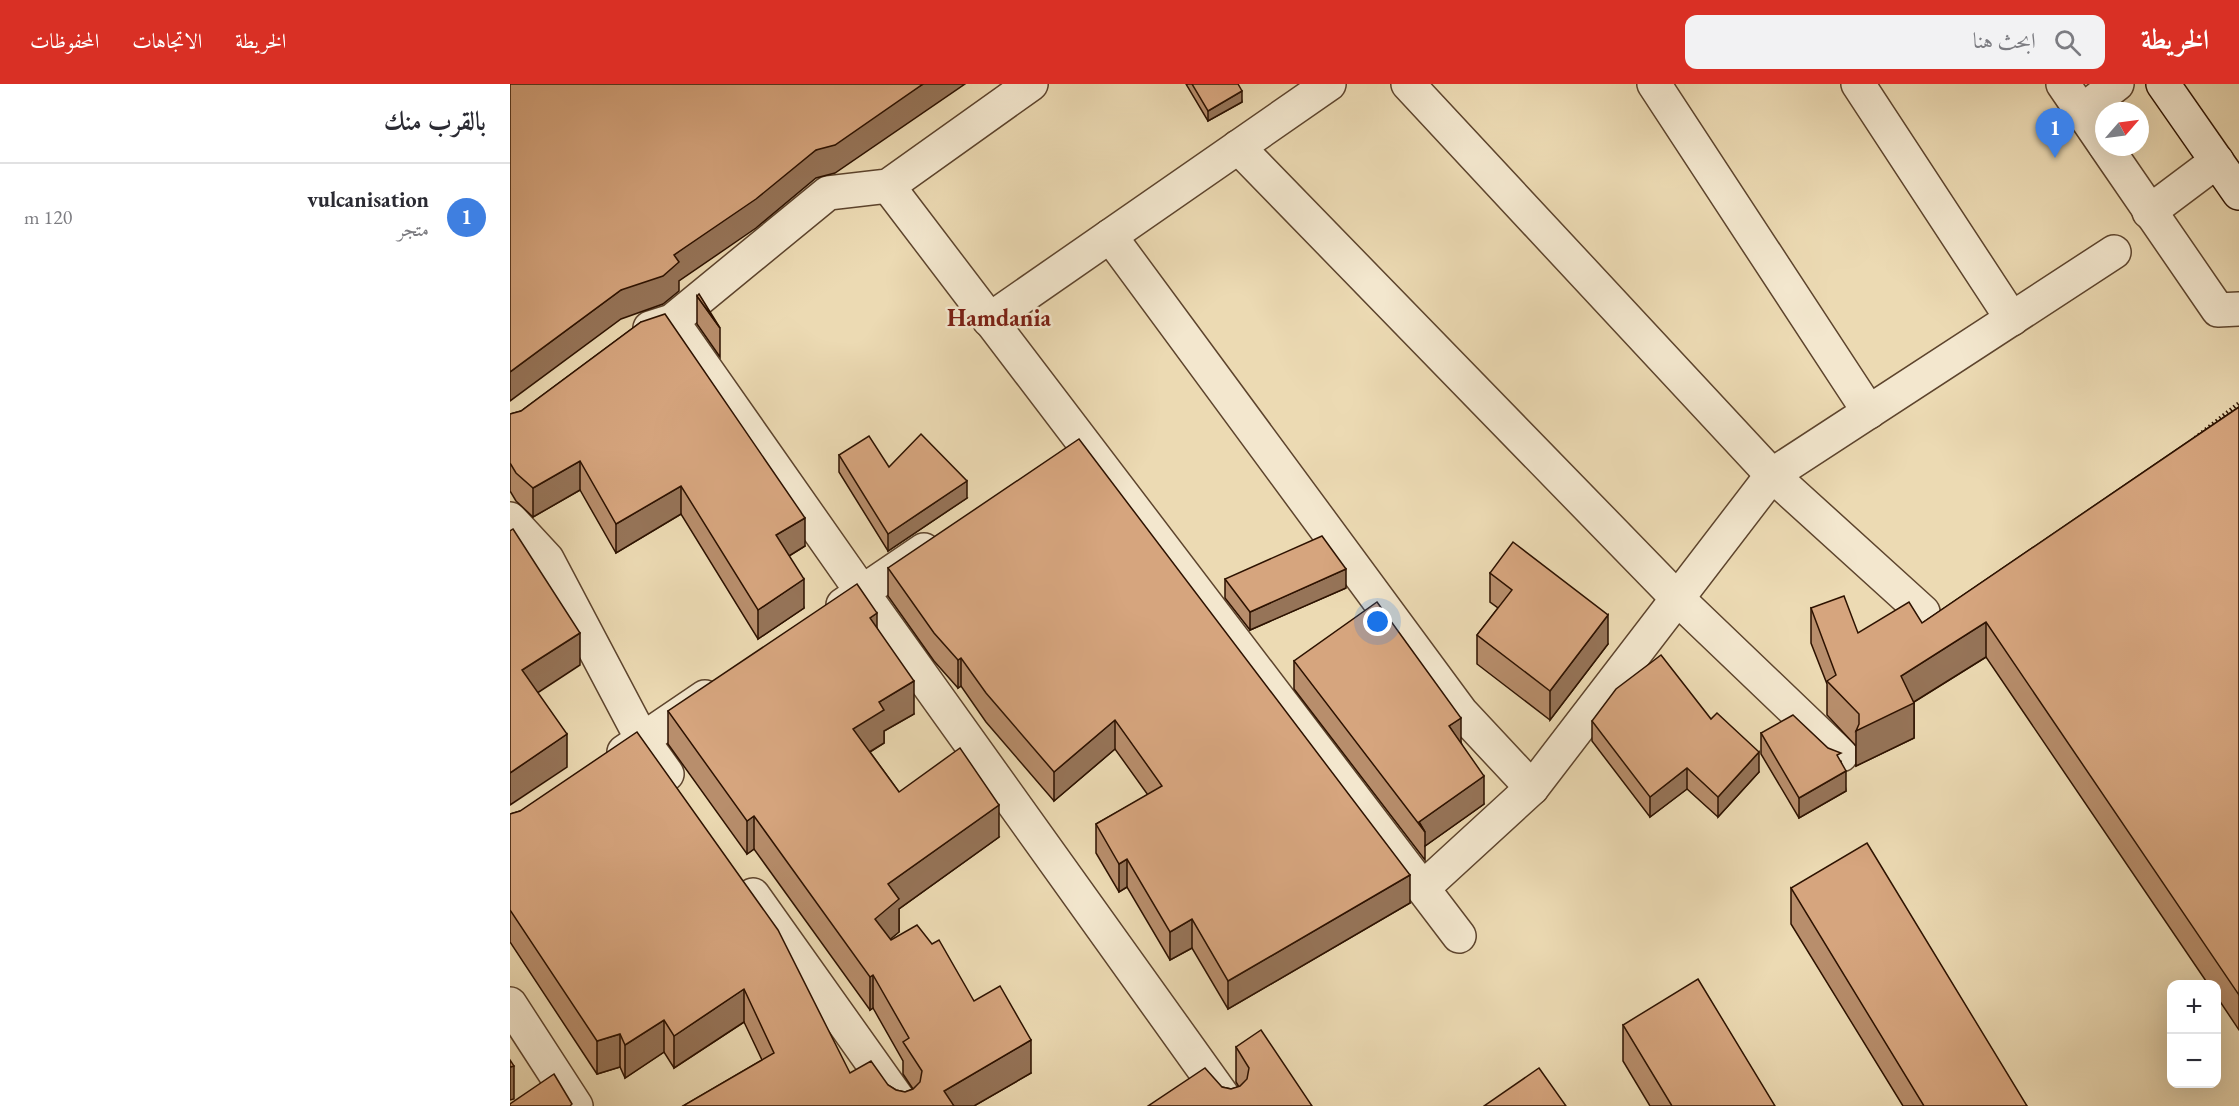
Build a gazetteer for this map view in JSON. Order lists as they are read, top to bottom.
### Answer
{
  "districts": ["Hamdania"],
  "north": "top right",
  "page": {
    "header": "الخريطة",
    "search": "ابحث هنا",
    "nav": ["الخريطة", "الاتجاهات", "المحفوظات"],
    "heading": "بالقرب منك",
    "pins": "1",
    "list": [
      {
        "mark": "1",
        "name": "vulcanisation",
        "note": "متجر",
        "value": "120 m"
      }
    ],
    "map_buttons": ["+", "−"]
  }
}
